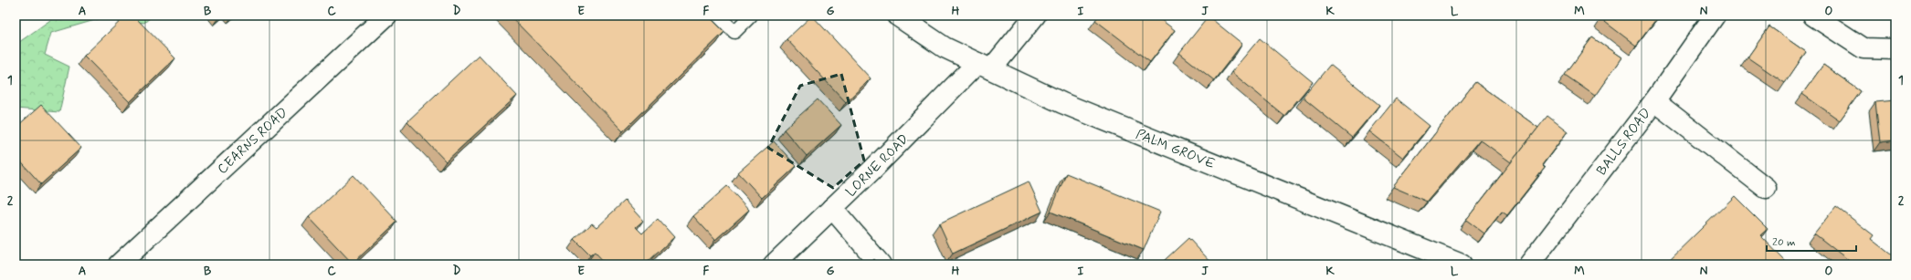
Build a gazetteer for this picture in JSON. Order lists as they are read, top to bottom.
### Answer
{
  "streets": {
    "street": [
      "CEARNS ROAD",
      "BALLS ROAD",
      "PALM GROVE",
      "LORNE ROAD"
    ]
  },
  "crossings": [
    ["PALM GROVE", "LORNE ROAD"]
  ],
  "scale_bar": "20 m",
  "grid": {
    "columns": [
      "A",
      "B",
      "C",
      "D",
      "E",
      "F",
      "G",
      "H",
      "I",
      "J",
      "K",
      "L",
      "M",
      "N",
      "O"
    ],
    "rows": ["1", "2"]
  }
}
